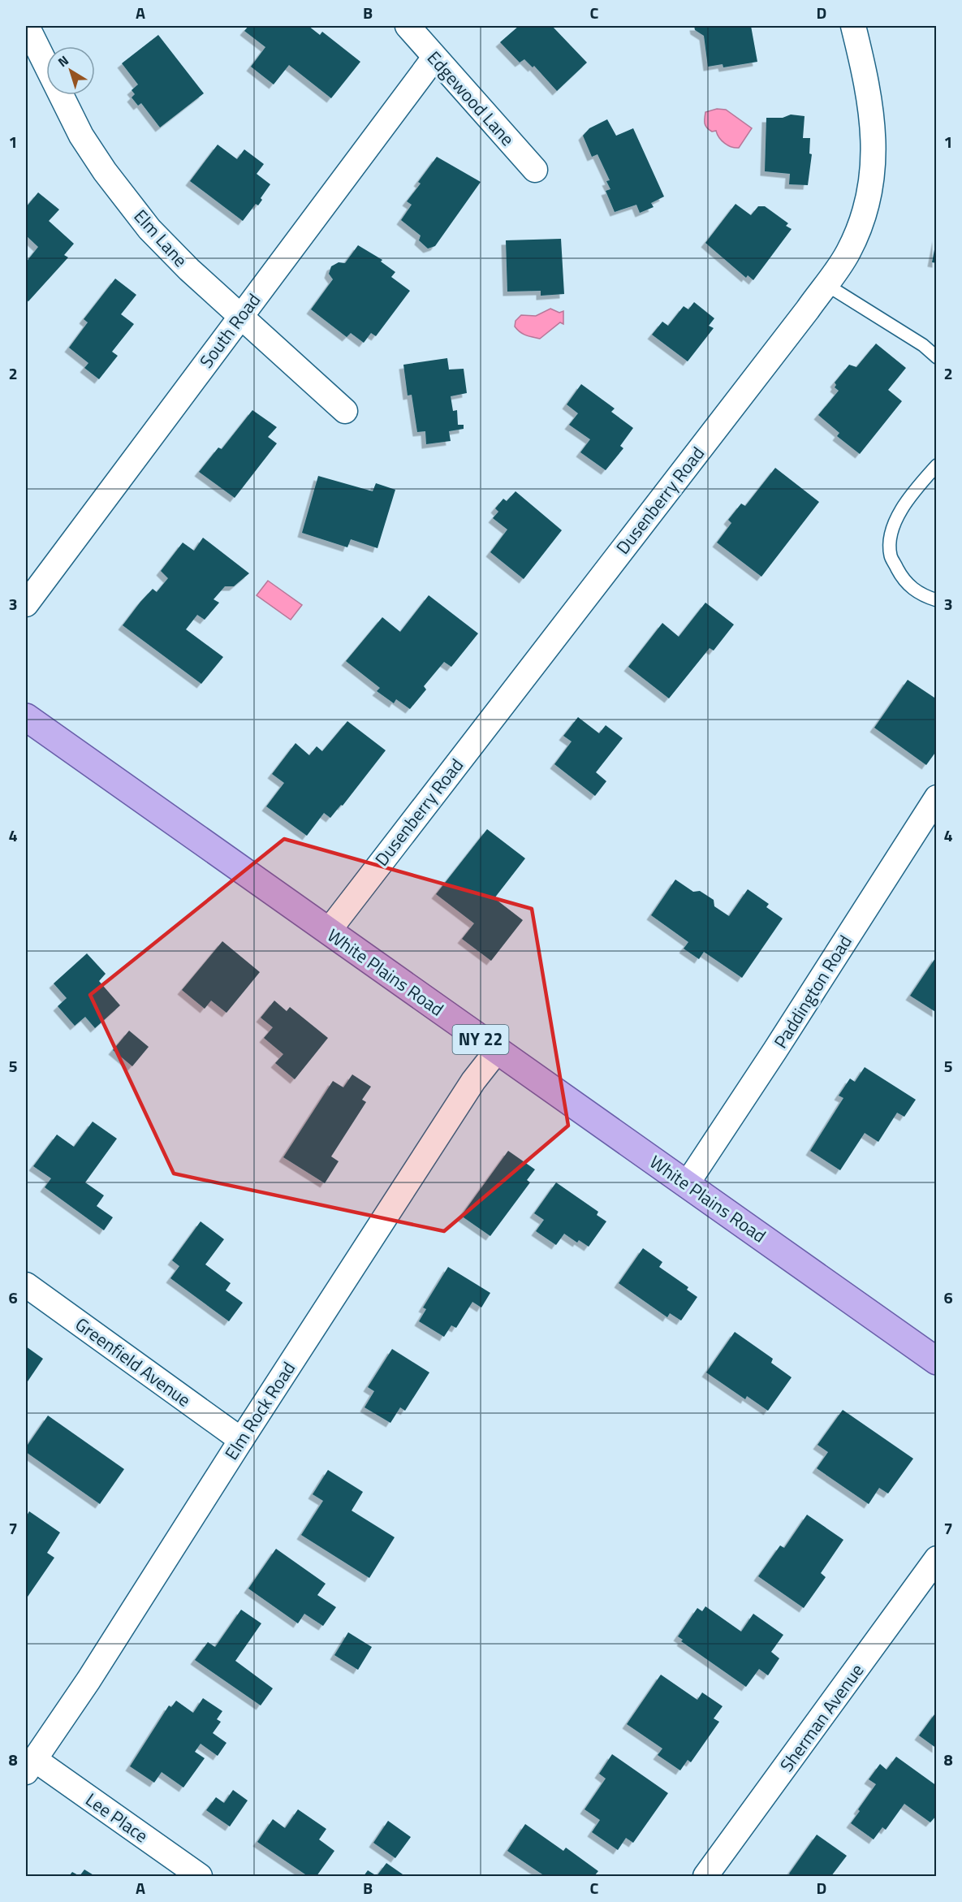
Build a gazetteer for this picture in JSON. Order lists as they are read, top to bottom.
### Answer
{
  "streets": {
    "main road": ["White Plains Road", "NY 22"],
    "street": [
      "Edgewood Lane",
      "Elm Lane",
      "South Road",
      "Dusenberry Road",
      "Paddington Road",
      "Greenfield Avenue",
      "Elm Rock Road",
      "Sherman Avenue",
      "Lee Place"
    ]
  },
  "crossings": [
    ["Edgewood Lane", "South Road"],
    ["Elm Lane", "South Road"],
    ["Dusenberry Road", "White Plains Road"],
    ["White Plains Road", "Paddington Road"],
    ["White Plains Road", "Elm Rock Road"],
    ["Greenfield Avenue", "Elm Rock Road"],
    ["Elm Rock Road", "Lee Place"]
  ],
  "north": "top left",
  "grid": {
    "columns": [
      "A",
      "B",
      "C",
      "D"
    ],
    "rows": [
      "1",
      "2",
      "3",
      "4",
      "5",
      "6",
      "7",
      "8"
    ]
  }
}
